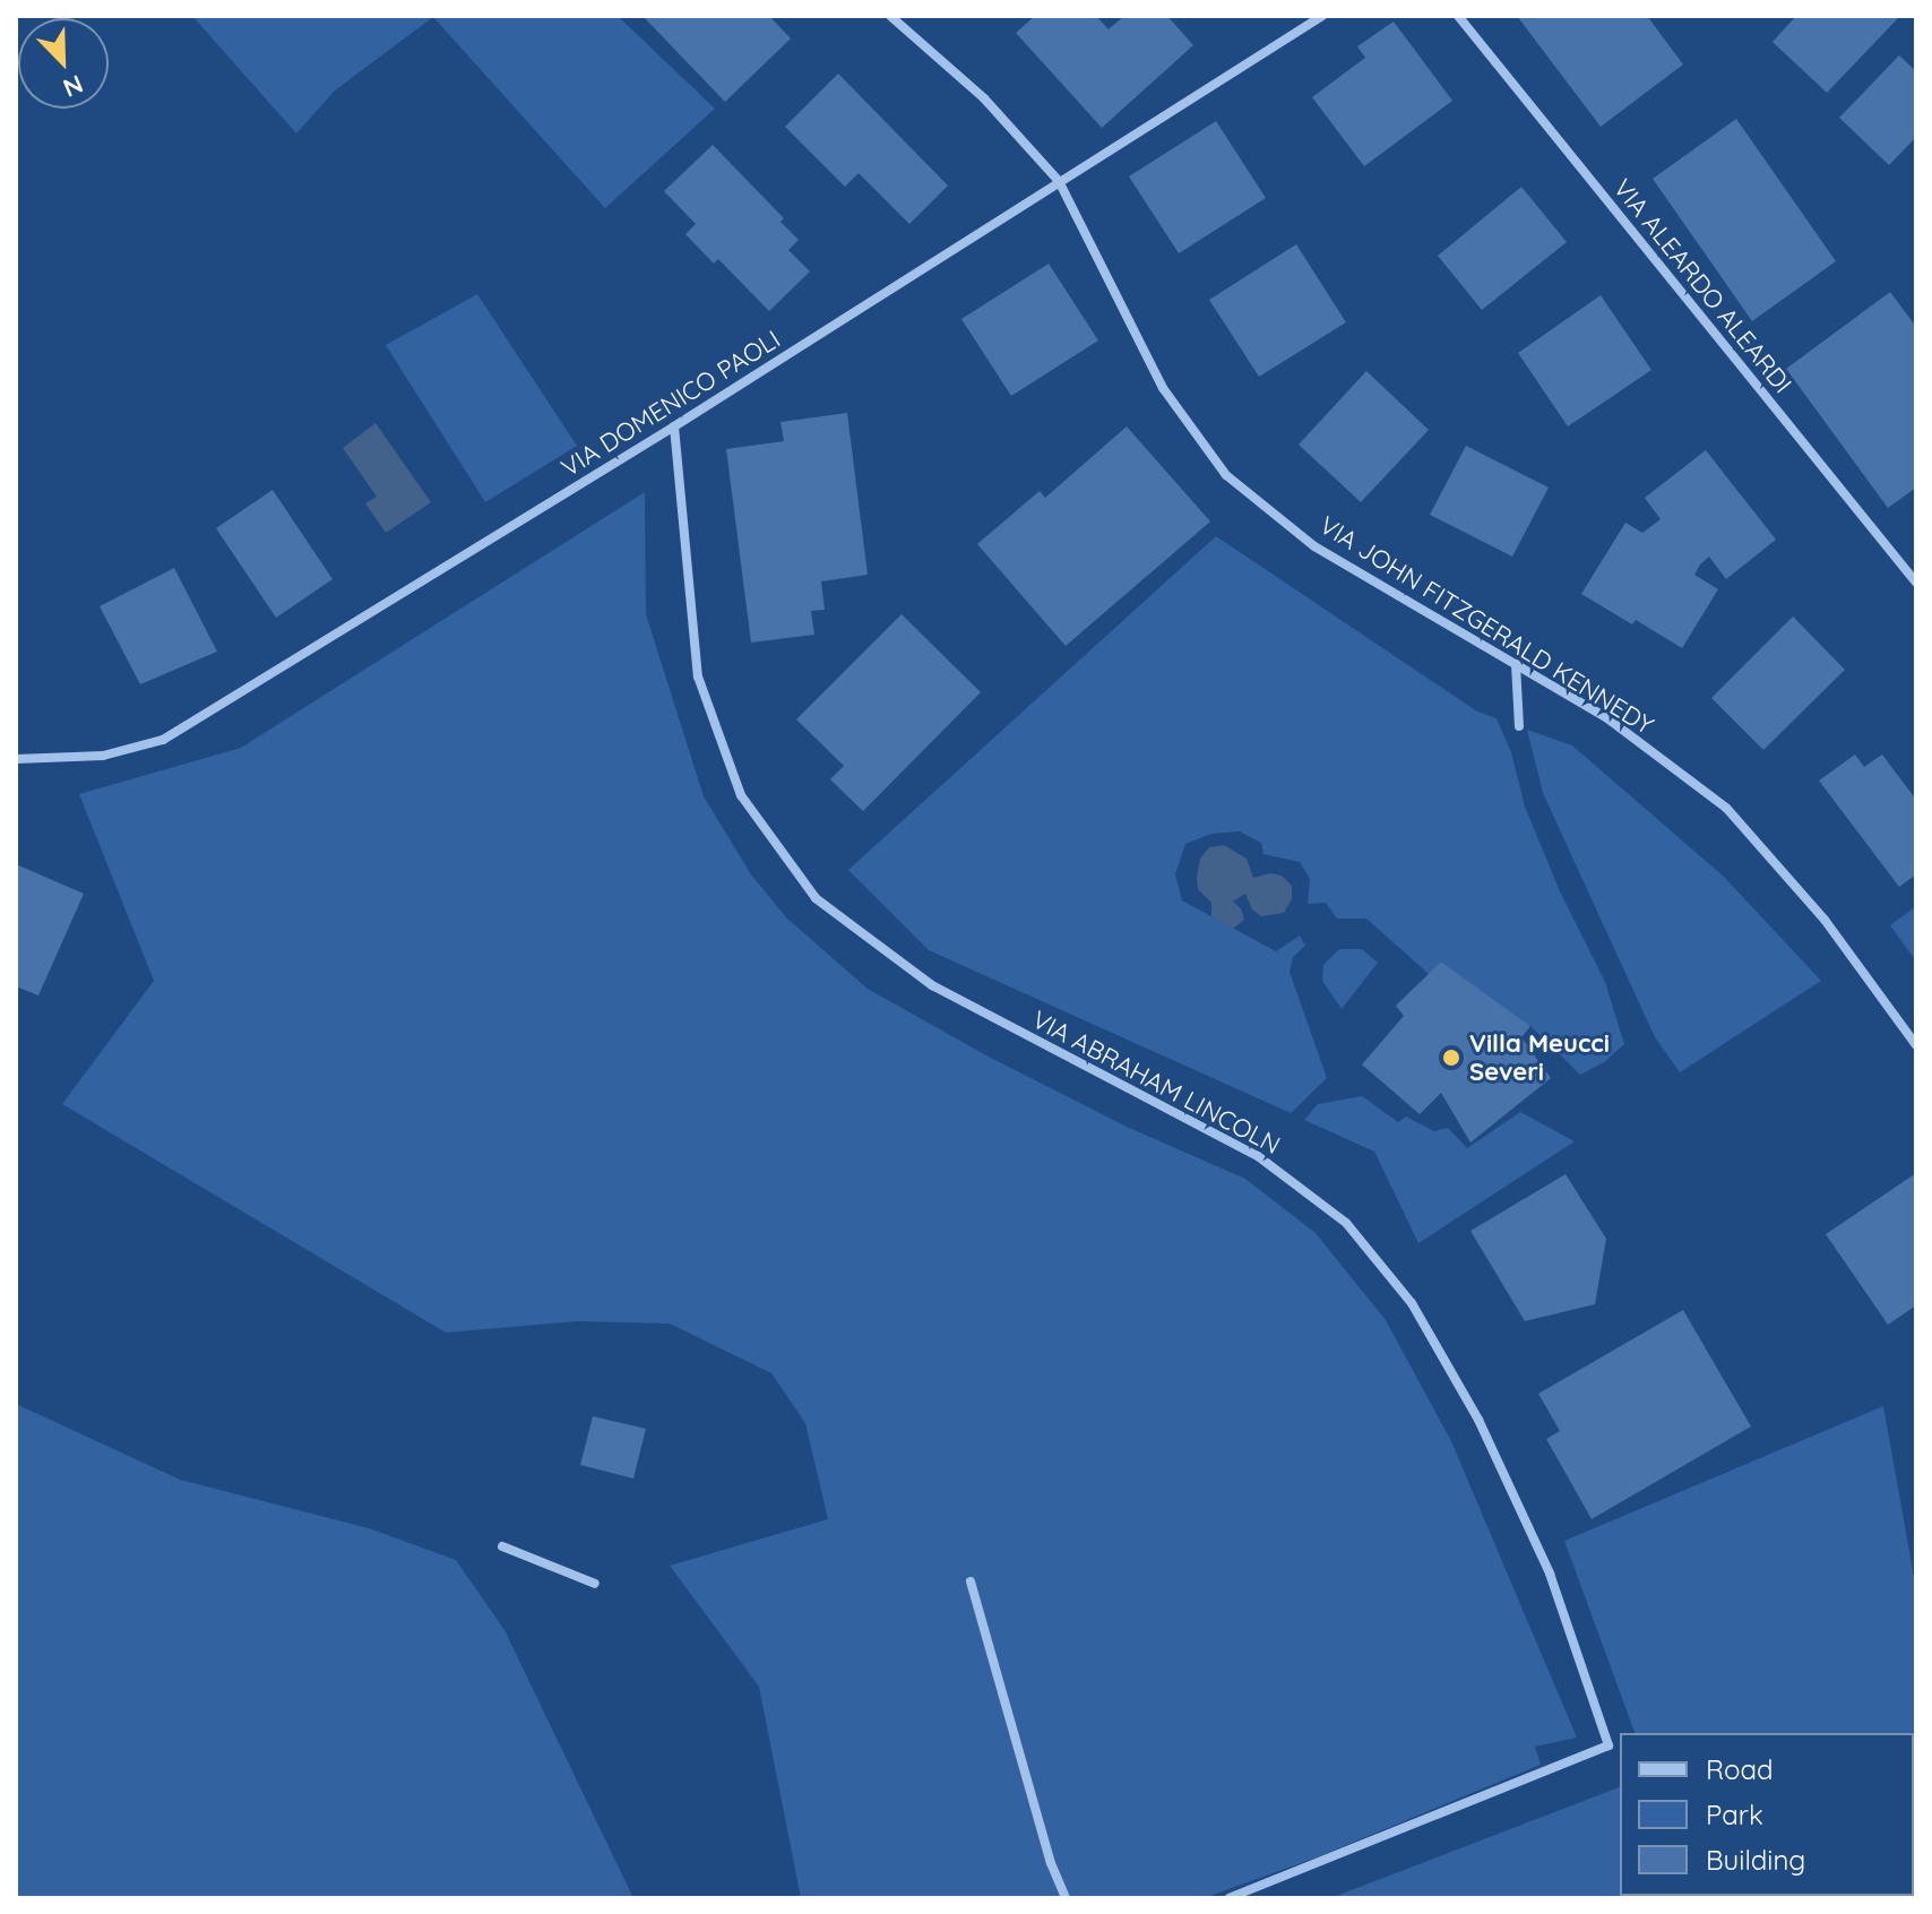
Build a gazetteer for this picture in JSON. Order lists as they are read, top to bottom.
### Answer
{
  "streets": {
    "street": [
      "VIA ALEARDO ALEARDI",
      "VIA DOMENICO PAOLI",
      "VIA JOHN FITZGERALD KENNEDY",
      "VIA ABRAHAM LINCOLN"
    ]
  },
  "crossings": [
    ["VIA DOMENICO PAOLI", "VIA JOHN FITZGERALD KENNEDY"],
    ["VIA DOMENICO PAOLI", "VIA ABRAHAM LINCOLN"]
  ],
  "places": ["Villa Meucci Severi"],
  "legend": ["Road", "Park", "Building"],
  "north": "bottom right"
}
